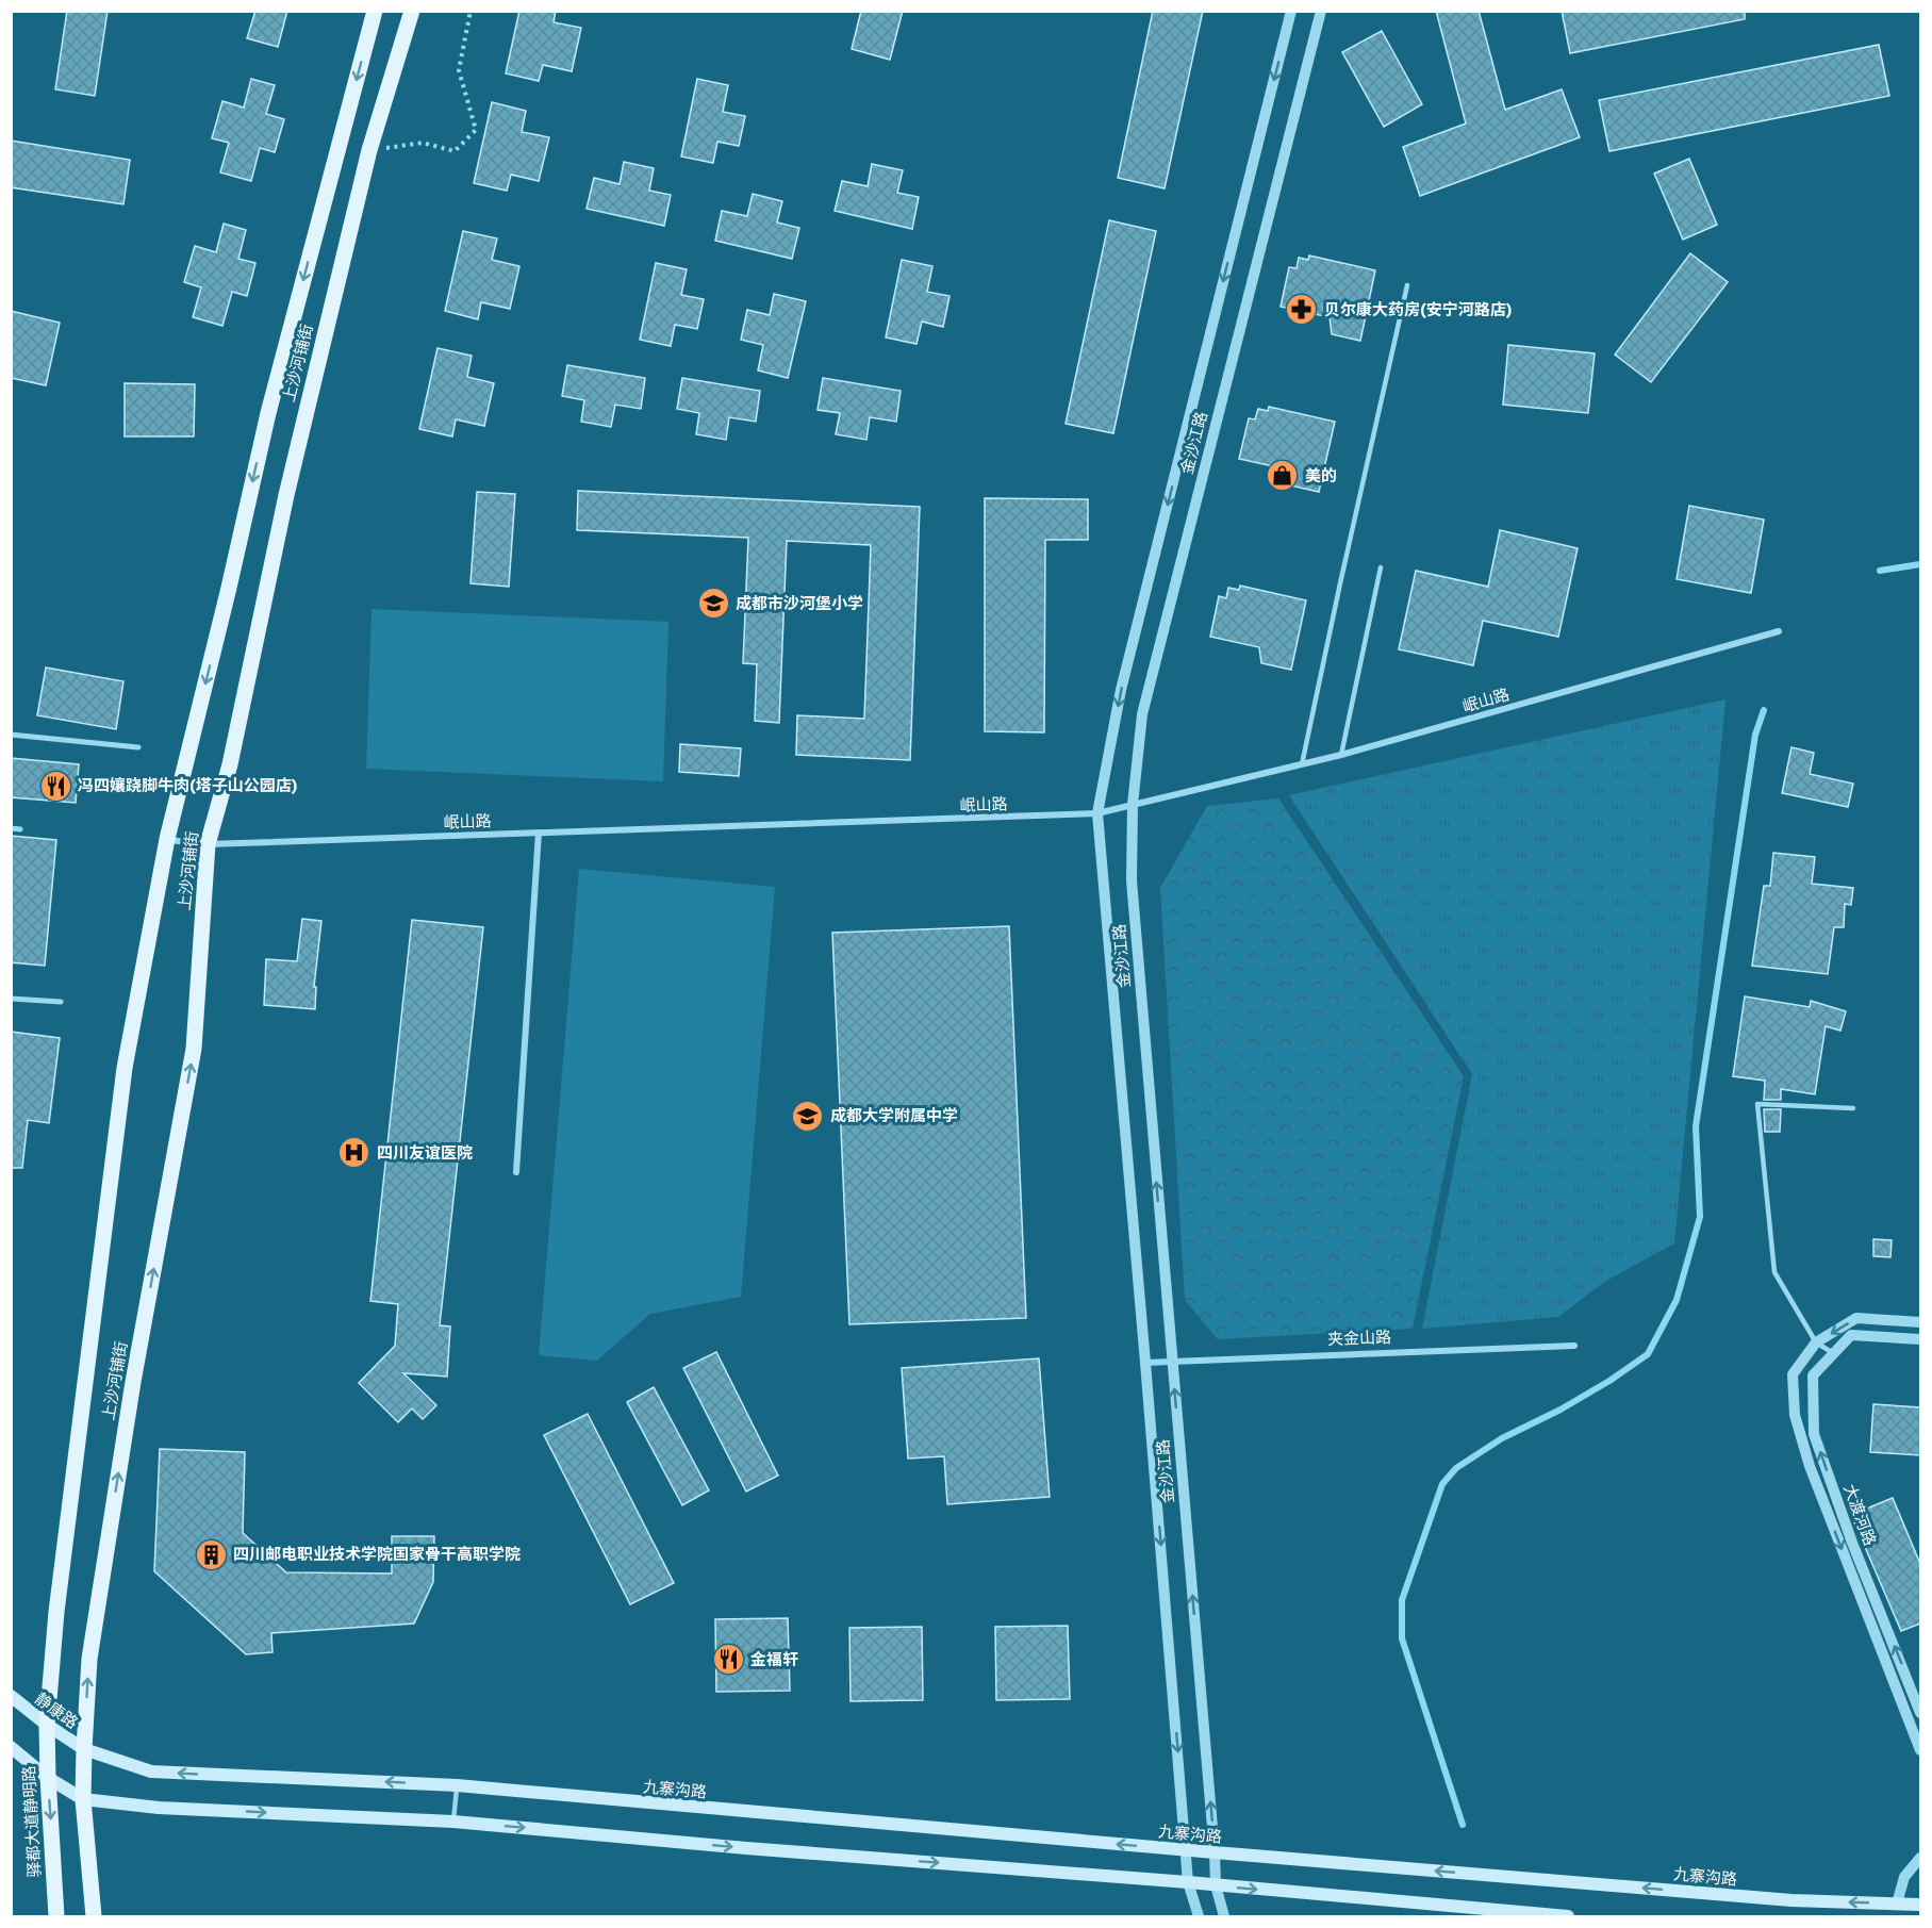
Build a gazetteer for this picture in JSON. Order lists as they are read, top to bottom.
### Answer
{
  "streets": {
    "main road": [
      "上沙河铺街",
      "静康路",
      "九寨沟路",
      "驿都大道静明路"
    ],
    "street": [
      "金沙江路",
      "岷山路",
      "夹金山路",
      "大渡河路"
    ]
  },
  "crossings": [
    ["上沙河铺街", "岷山路"],
    ["上沙河铺街", "静康路"],
    ["上沙河铺街", "驿都大道静明路"],
    ["金沙江路", "岷山路"],
    ["金沙江路", "夹金山路"],
    ["金沙江路", "九寨沟路"],
    ["静康路", "九寨沟路"],
    ["静康路", "驿都大道静明路"]
  ],
  "places": {
    "pharmacy": ["贝尔康大药房(安宁河路店)"],
    "shop": ["美的"],
    "school or university": ["成都市沙河堡小学", "成都大学附属中学"],
    "restaurant": ["冯四孃跷脚牛肉(塔子山公园店)", "金福轩"],
    "hospital": ["四川友谊医院"],
    "building": ["四川邮电职业技术学院国家骨干高职学院"]
  }
}
